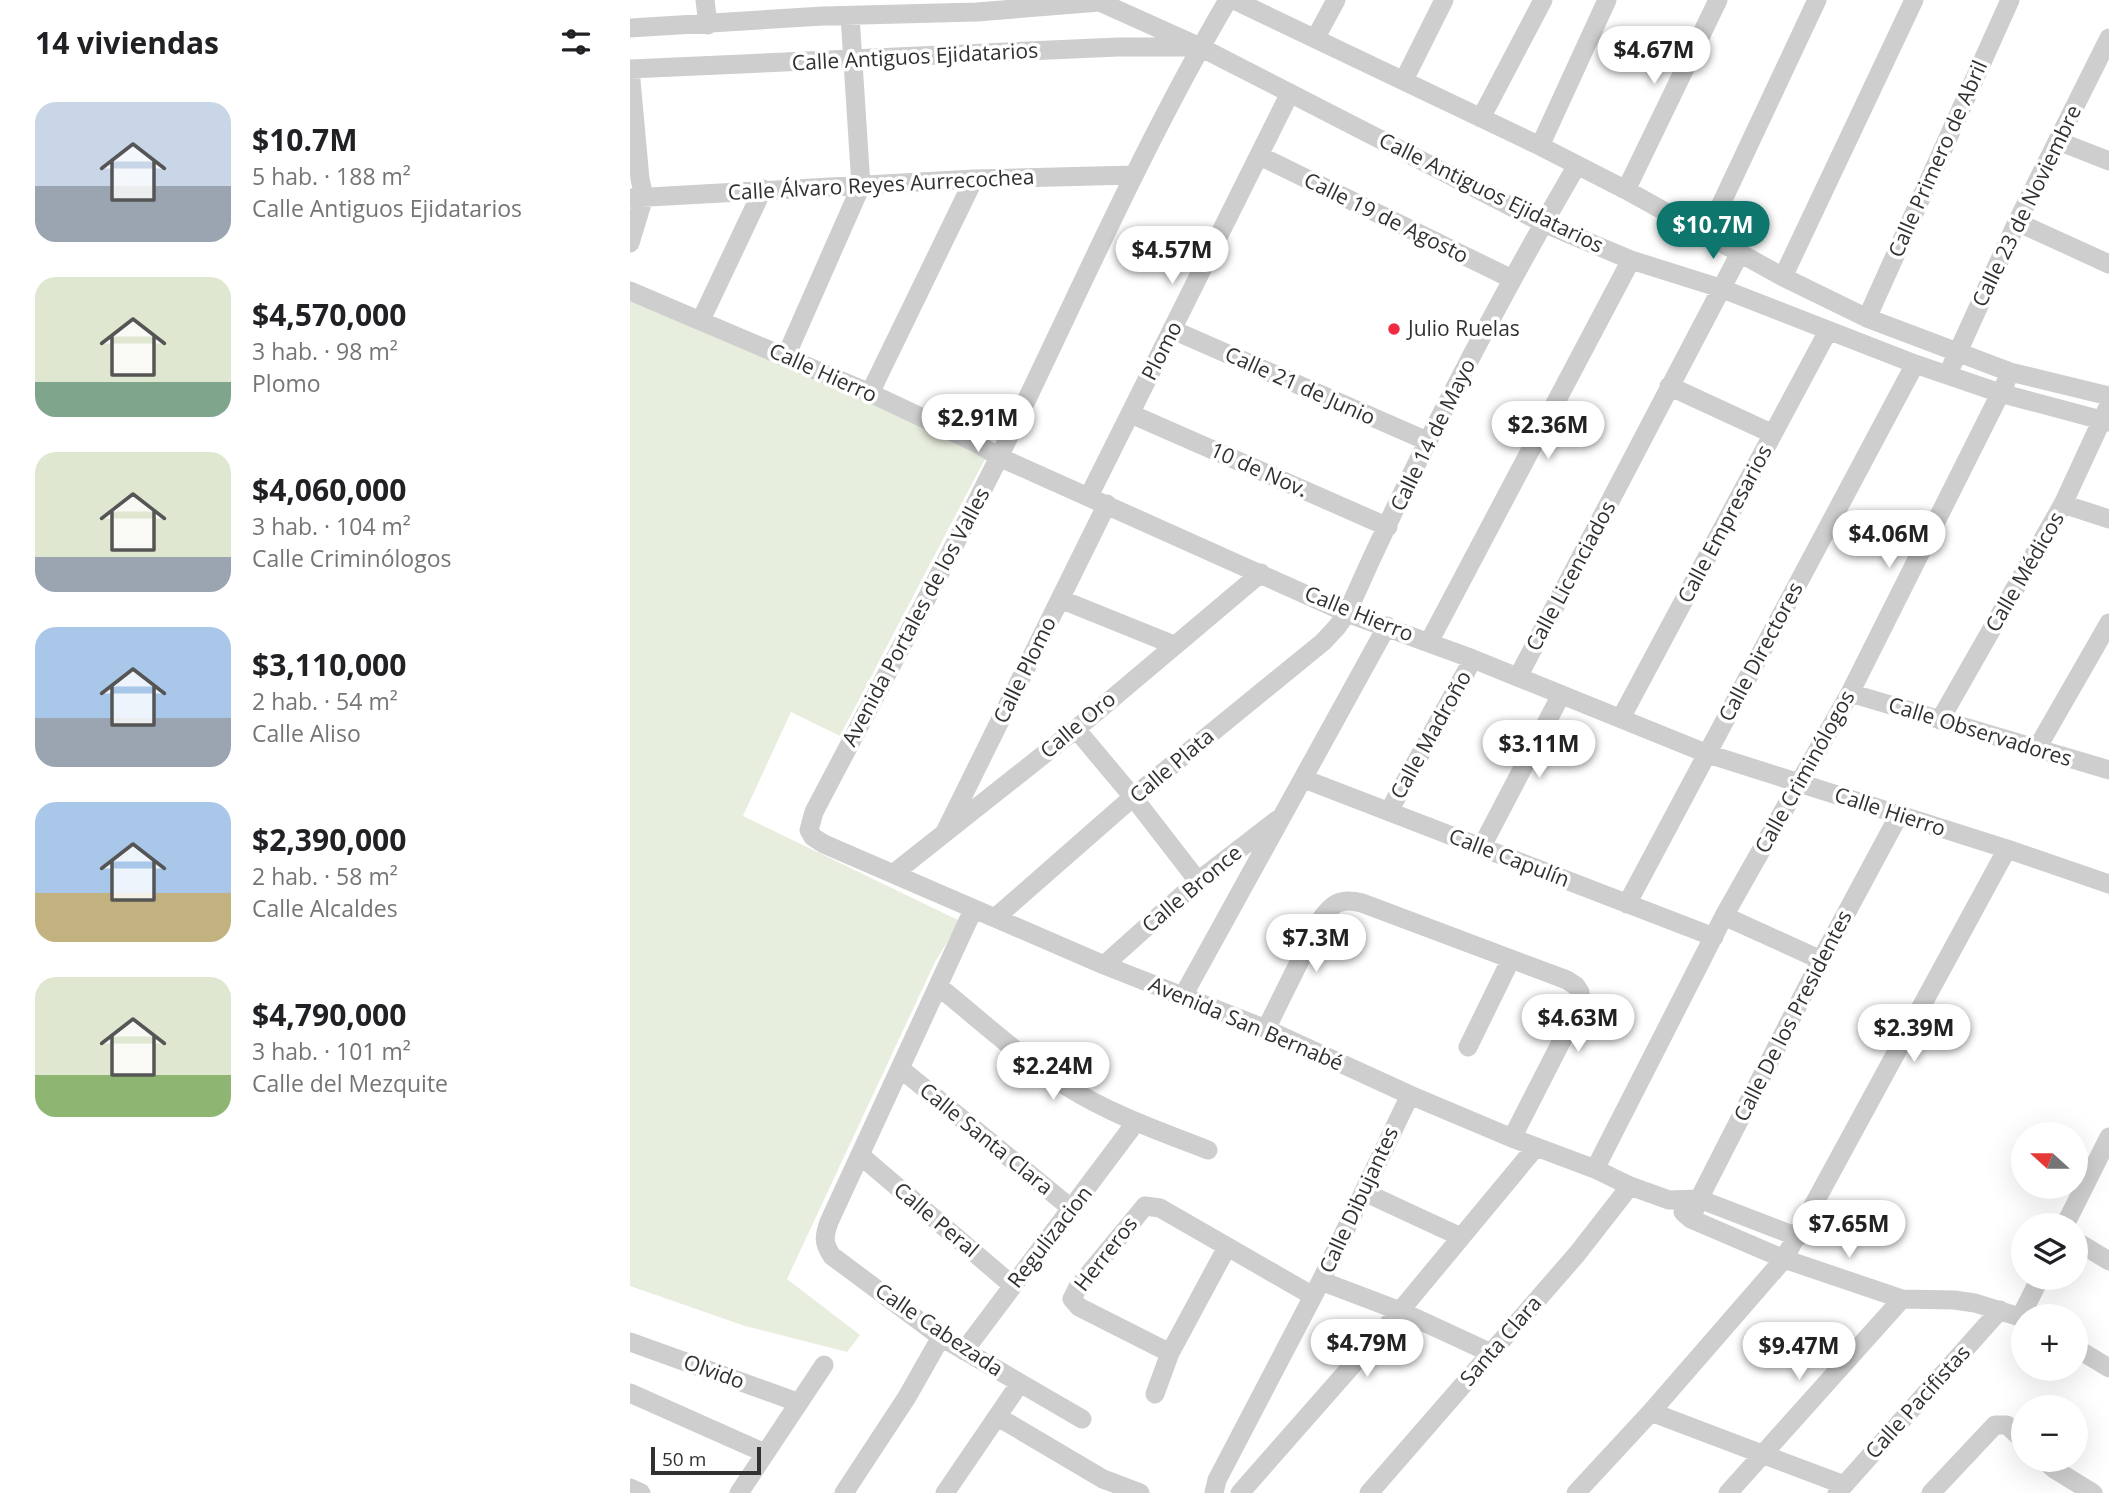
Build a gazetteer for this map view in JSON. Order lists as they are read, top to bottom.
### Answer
{
  "streets": {
    "street": [
      "Calle Antiguos Ejidatarios",
      "Calle Primero de Abril",
      "Calle Álvaro Reyes Aurrecochea",
      "Calle 23 de Noviembre",
      "Calle 19 de Agosto",
      "Plomo",
      "Calle Hierro",
      "Calle 21 de Junio",
      "Calle 14 de Mayo",
      "10 de Nov.",
      "Calle Empresarios",
      "Calle Médicos",
      "Calle Licenciados",
      "Avenida Portales de los Valles",
      "Calle Directores",
      "Calle Plomo",
      "Calle Oro",
      "Calle Observadores",
      "Calle Madroño",
      "Calle Plata",
      "Calle Criminólogos",
      "Calle Capulín",
      "Calle Bronce",
      "Calle De los Presidentes",
      "Avenida San Bernabé",
      "Calle Santa Clara",
      "Calle Dibujantes",
      "Calle Peral",
      "Regulizacion",
      "Herreros",
      "Calle Cabezada",
      "Santa Clara",
      "Olvido",
      "Calle Pacifistas"
    ]
  },
  "crossings": [
    ["Calle Antiguos Ejidatarios", "Calle 23 de Noviembre"],
    ["Calle Antiguos Ejidatarios", "Plomo"],
    ["Calle Antiguos Ejidatarios", "Calle 14 de Mayo"],
    ["Calle Antiguos Ejidatarios", "Calle Empresarios"],
    ["Calle Antiguos Ejidatarios", "Calle Médicos"],
    ["Calle Antiguos Ejidatarios", "Calle Licenciados"],
    ["Calle Antiguos Ejidatarios", "Avenida Portales de los Valles"],
    ["Calle Antiguos Ejidatarios", "Calle Directores"],
    ["Calle Antiguos Ejidatarios", "Calle Criminólogos"],
    ["Calle Álvaro Reyes Aurrecochea", "Avenida Portales de los Valles"],
    ["Calle 19 de Agosto", "Plomo"],
    ["Calle 19 de Agosto", "Calle 14 de Mayo"],
    ["Plomo", "Calle Hierro"],
    ["Plomo", "Calle 21 de Junio"],
    ["Plomo", "10 de Nov."],
    ["Plomo", "Calle Plomo"],
    ["Calle Hierro", "Calle 14 de Mayo"],
    ["Calle Hierro", "Calle Empresarios"],
    ["Calle Hierro", "Calle Licenciados"],
    ["Calle Hierro", "Avenida Portales de los Valles"],
    ["Calle Hierro", "Calle Directores"],
    ["Calle Hierro", "Calle Plomo"],
    ["Calle Hierro", "Calle Oro"],
    ["Calle Hierro", "Calle Madroño"],
    ["Calle Hierro", "Calle Plata"],
    ["Calle Hierro", "Calle Criminólogos"],
    ["Calle Hierro", "Calle Bronce"],
    ["Calle Hierro", "Calle De los Presidentes"],
    ["Calle 21 de Junio", "Calle 14 de Mayo"],
    ["Calle 14 de Mayo", "10 de Nov."],
    ["Calle 14 de Mayo", "Calle Plata"],
    ["Calle Médicos", "Calle Observadores"],
    ["Avenida Portales de los Valles", "Avenida San Bernabé"],
    ["Calle Directores", "Calle Capulín"],
    ["Calle Plomo", "Calle Oro"],
    ["Calle Oro", "Avenida San Bernabé"],
    ["Calle Observadores", "Calle Criminólogos"],
    ["Calle Madroño", "Calle Capulín"],
    ["Calle Plata", "Avenida San Bernabé"],
    ["Calle Criminólogos", "Calle Capulín"],
    ["Calle Criminólogos", "Avenida San Bernabé"],
    ["Calle Capulín", "Calle Bronce"],
    ["Calle Bronce", "Avenida San Bernabé"],
    ["Calle De los Presidentes", "Avenida San Bernabé"],
    ["Avenida San Bernabé", "Calle Dibujantes"],
    ["Avenida San Bernabé", "Santa Clara"],
    ["Avenida San Bernabé", "Calle Pacifistas"],
    ["Calle Santa Clara", "Regulizacion"],
    ["Calle Dibujantes", "Herreros"],
    ["Calle Peral", "Regulizacion"],
    ["Calle Peral", "Calle Cabezada"],
    ["Regulizacion", "Calle Cabezada"],
    ["Herreros", "Santa Clara"]
  ],
  "places": ["Julio Ruelas"],
  "scale_bar": "50 m",
  "north": "left",
  "page": {
    "heading": "14 viviendas",
    "price": [
      "$4.67M",
      "$10.7M",
      "$4.57M",
      "$2.91M",
      "$2.36M",
      "$4.06M",
      "$3.11M",
      "$7.3M",
      "$4.63M",
      "$2.39M",
      "$2.24M",
      "$7.65M",
      "$4.79M",
      "$9.47M"
    ],
    "list": [
      {
        "name": "$10.7M",
        "note": "5 hab. · 188 m² · Calle Antiguos Ejidatarios"
      },
      {
        "name": "$4,570,000",
        "note": "3 hab. · 98 m² · Plomo"
      },
      {
        "name": "$4,060,000",
        "note": "3 hab. · 104 m² · Calle Criminólogos"
      },
      {
        "name": "$3,110,000",
        "note": "2 hab. · 54 m² · Calle Aliso"
      },
      {
        "name": "$2,390,000",
        "note": "2 hab. · 58 m² · Calle Alcaldes"
      },
      {
        "name": "$4,790,000",
        "note": "3 hab. · 101 m² · Calle del Mezquite"
      }
    ],
    "map_buttons": ["+", "−"],
    "scale": "50 m"
  }
}
